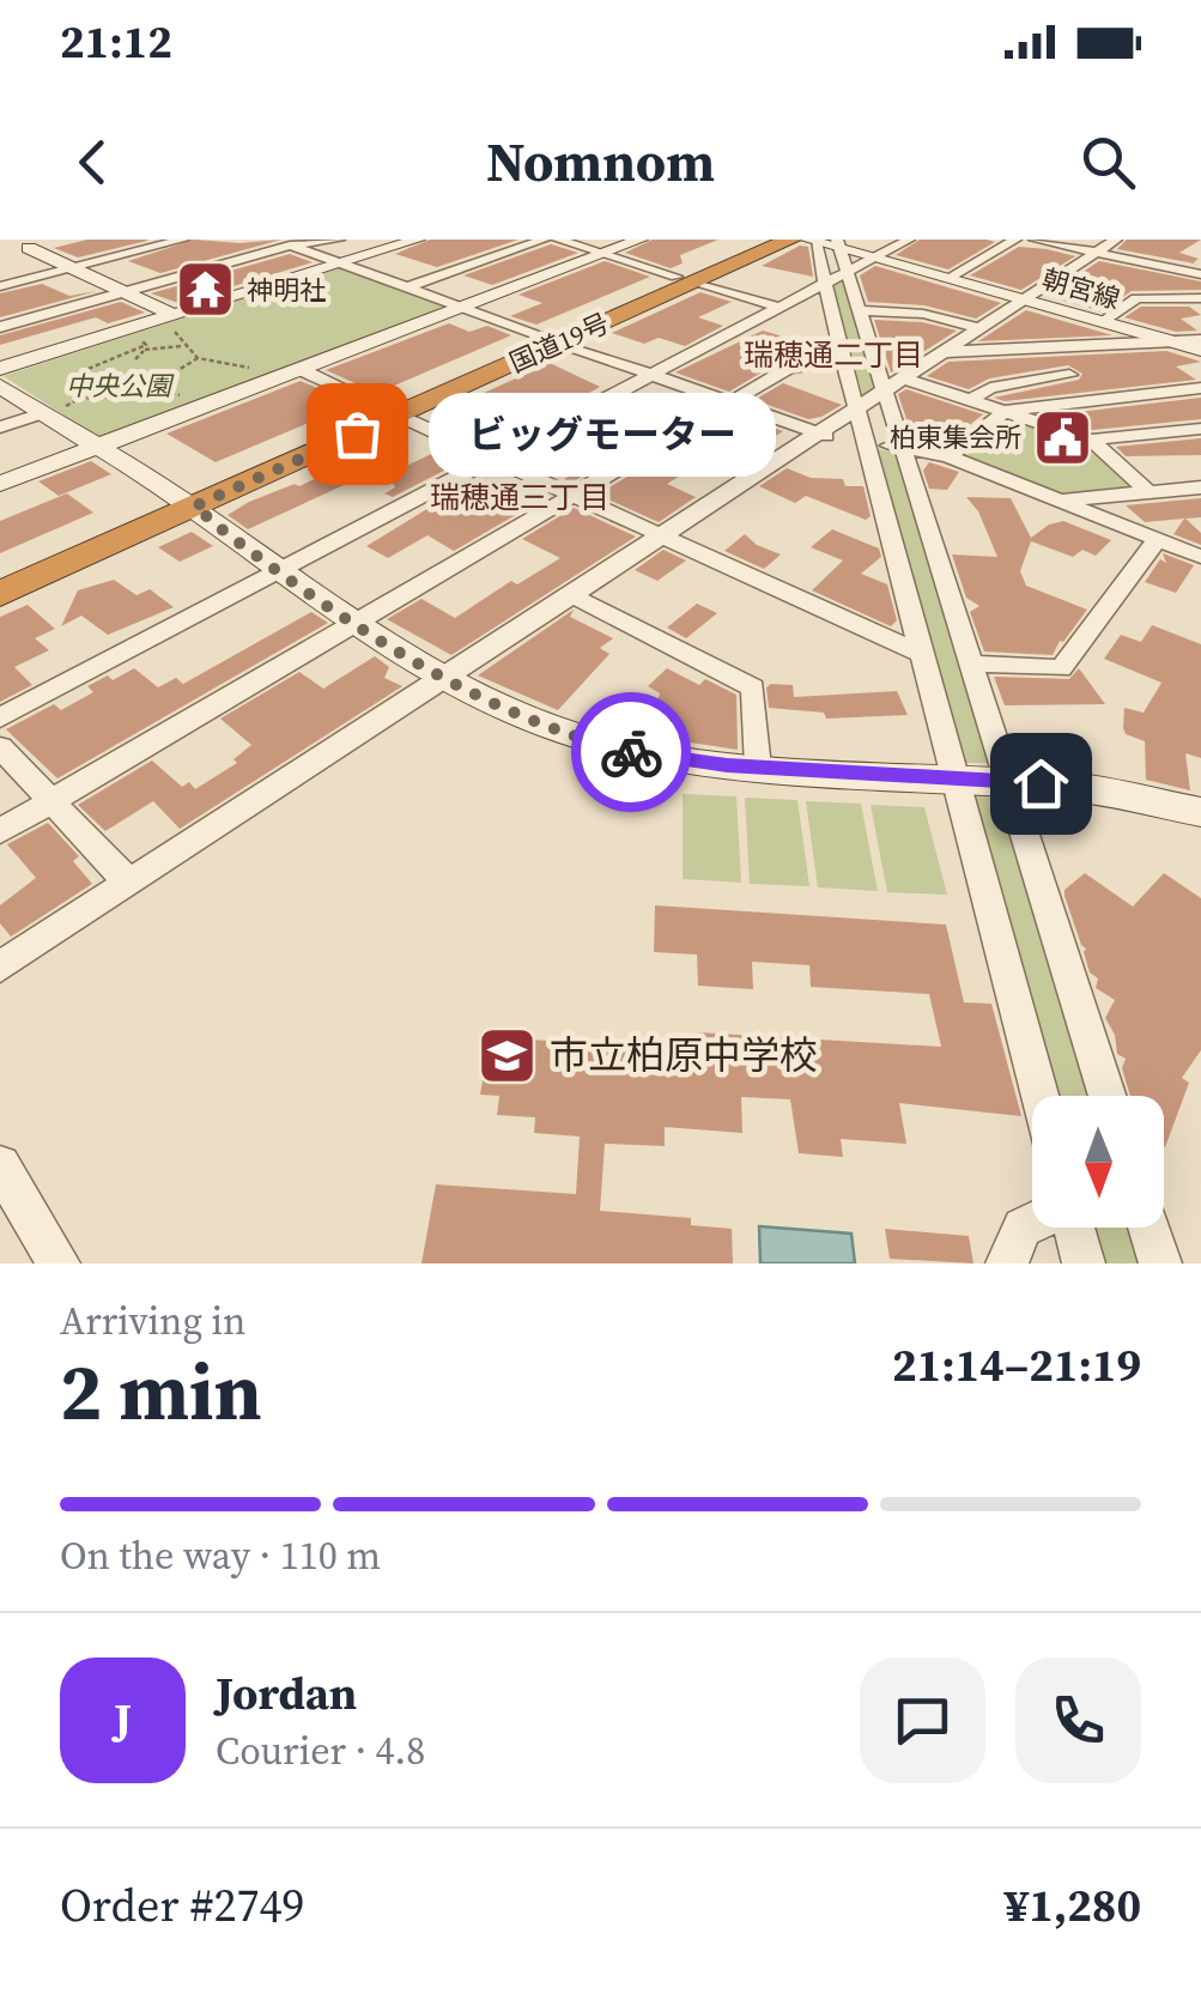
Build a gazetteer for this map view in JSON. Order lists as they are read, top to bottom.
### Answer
{
  "streets": {
    "highway": ["国道19号"],
    "street": ["朝宮線"]
  },
  "districts": ["瑞穂通二丁目", "瑞穂通三丁目"],
  "parks": ["中央公園"],
  "places": {
    "temple": ["神明社"],
    "other": ["ビッグモーター"],
    "public building": ["柏東集会所"],
    "school or university": ["市立柏原中学校"]
  },
  "north": "bottom",
  "page": {
    "status": "21:12",
    "header": "Nomnom",
    "bubble": "ビッグモーター",
    "heading": ["2 min", "Arriving in", "21:14–21:19"],
    "panel": [
      "Jordan",
      "Courier · 4.8",
      "Order #2749",
      "¥1,280"
    ],
    "bar": "On the way · 110 m",
    "round": "J"
  }
}
